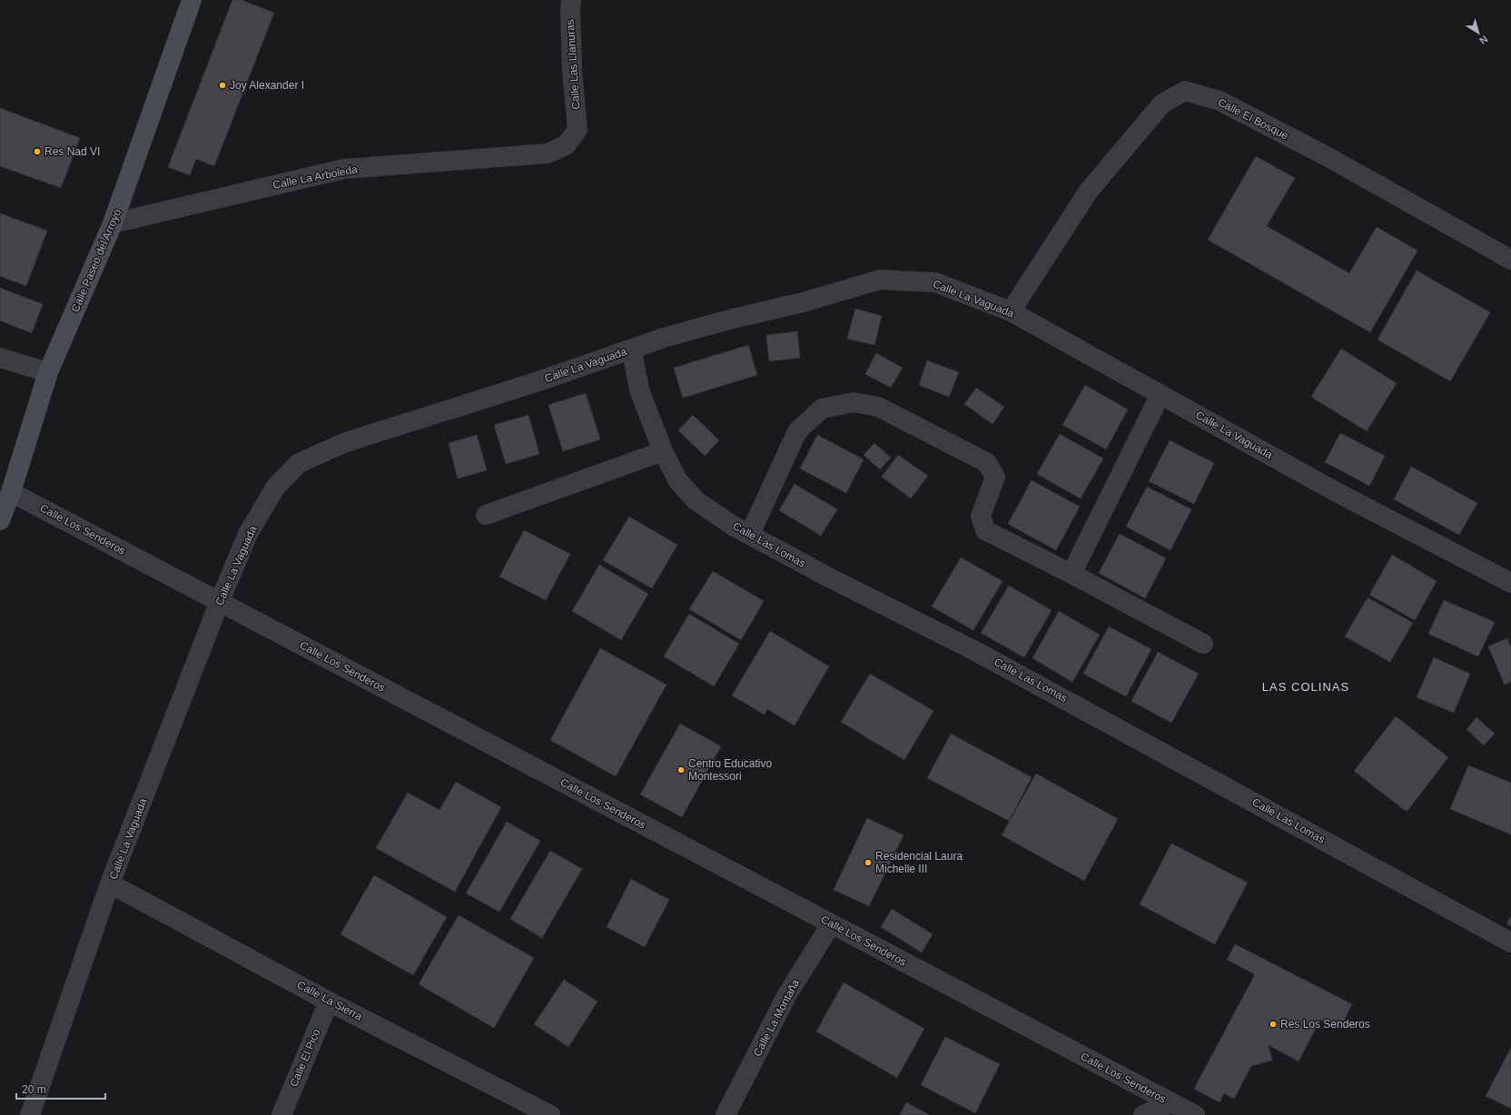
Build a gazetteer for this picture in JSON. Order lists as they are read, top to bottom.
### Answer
{
  "streets": {
    "main road": ["Calle Paseo del Arroyo"],
    "street": [
      "Calle Las Llanuras",
      "Calle El Bosque",
      "Calle La Arboleda",
      "Calle La Vaguada",
      "Calle Los Senderos",
      "Calle Las Lomas",
      "Calle La Sierra",
      "Calle La Montaña",
      "Calle El Pico"
    ]
  },
  "crossings": [
    ["Calle Las Llanuras", "Calle La Arboleda"],
    ["Calle El Bosque", "Calle La Vaguada"],
    ["Calle La Arboleda", "Calle Paseo del Arroyo"],
    ["Calle Paseo del Arroyo", "Calle Los Senderos"],
    ["Calle La Vaguada", "Calle Los Senderos"],
    ["Calle La Vaguada", "Calle Las Lomas"],
    ["Calle La Vaguada", "Calle La Sierra"],
    ["Calle Los Senderos", "Calle La Montaña"],
    ["Calle La Sierra", "Calle El Pico"]
  ],
  "districts": ["LAS COLINAS"],
  "places": [
    "Joy Alexander I",
    "Res Nad VI",
    "Centro Educativo Montessori",
    "Residencial Laura Michelle III",
    "Res Los Senderos"
  ],
  "scale_bar": "20 m",
  "north": "bottom right"
}
